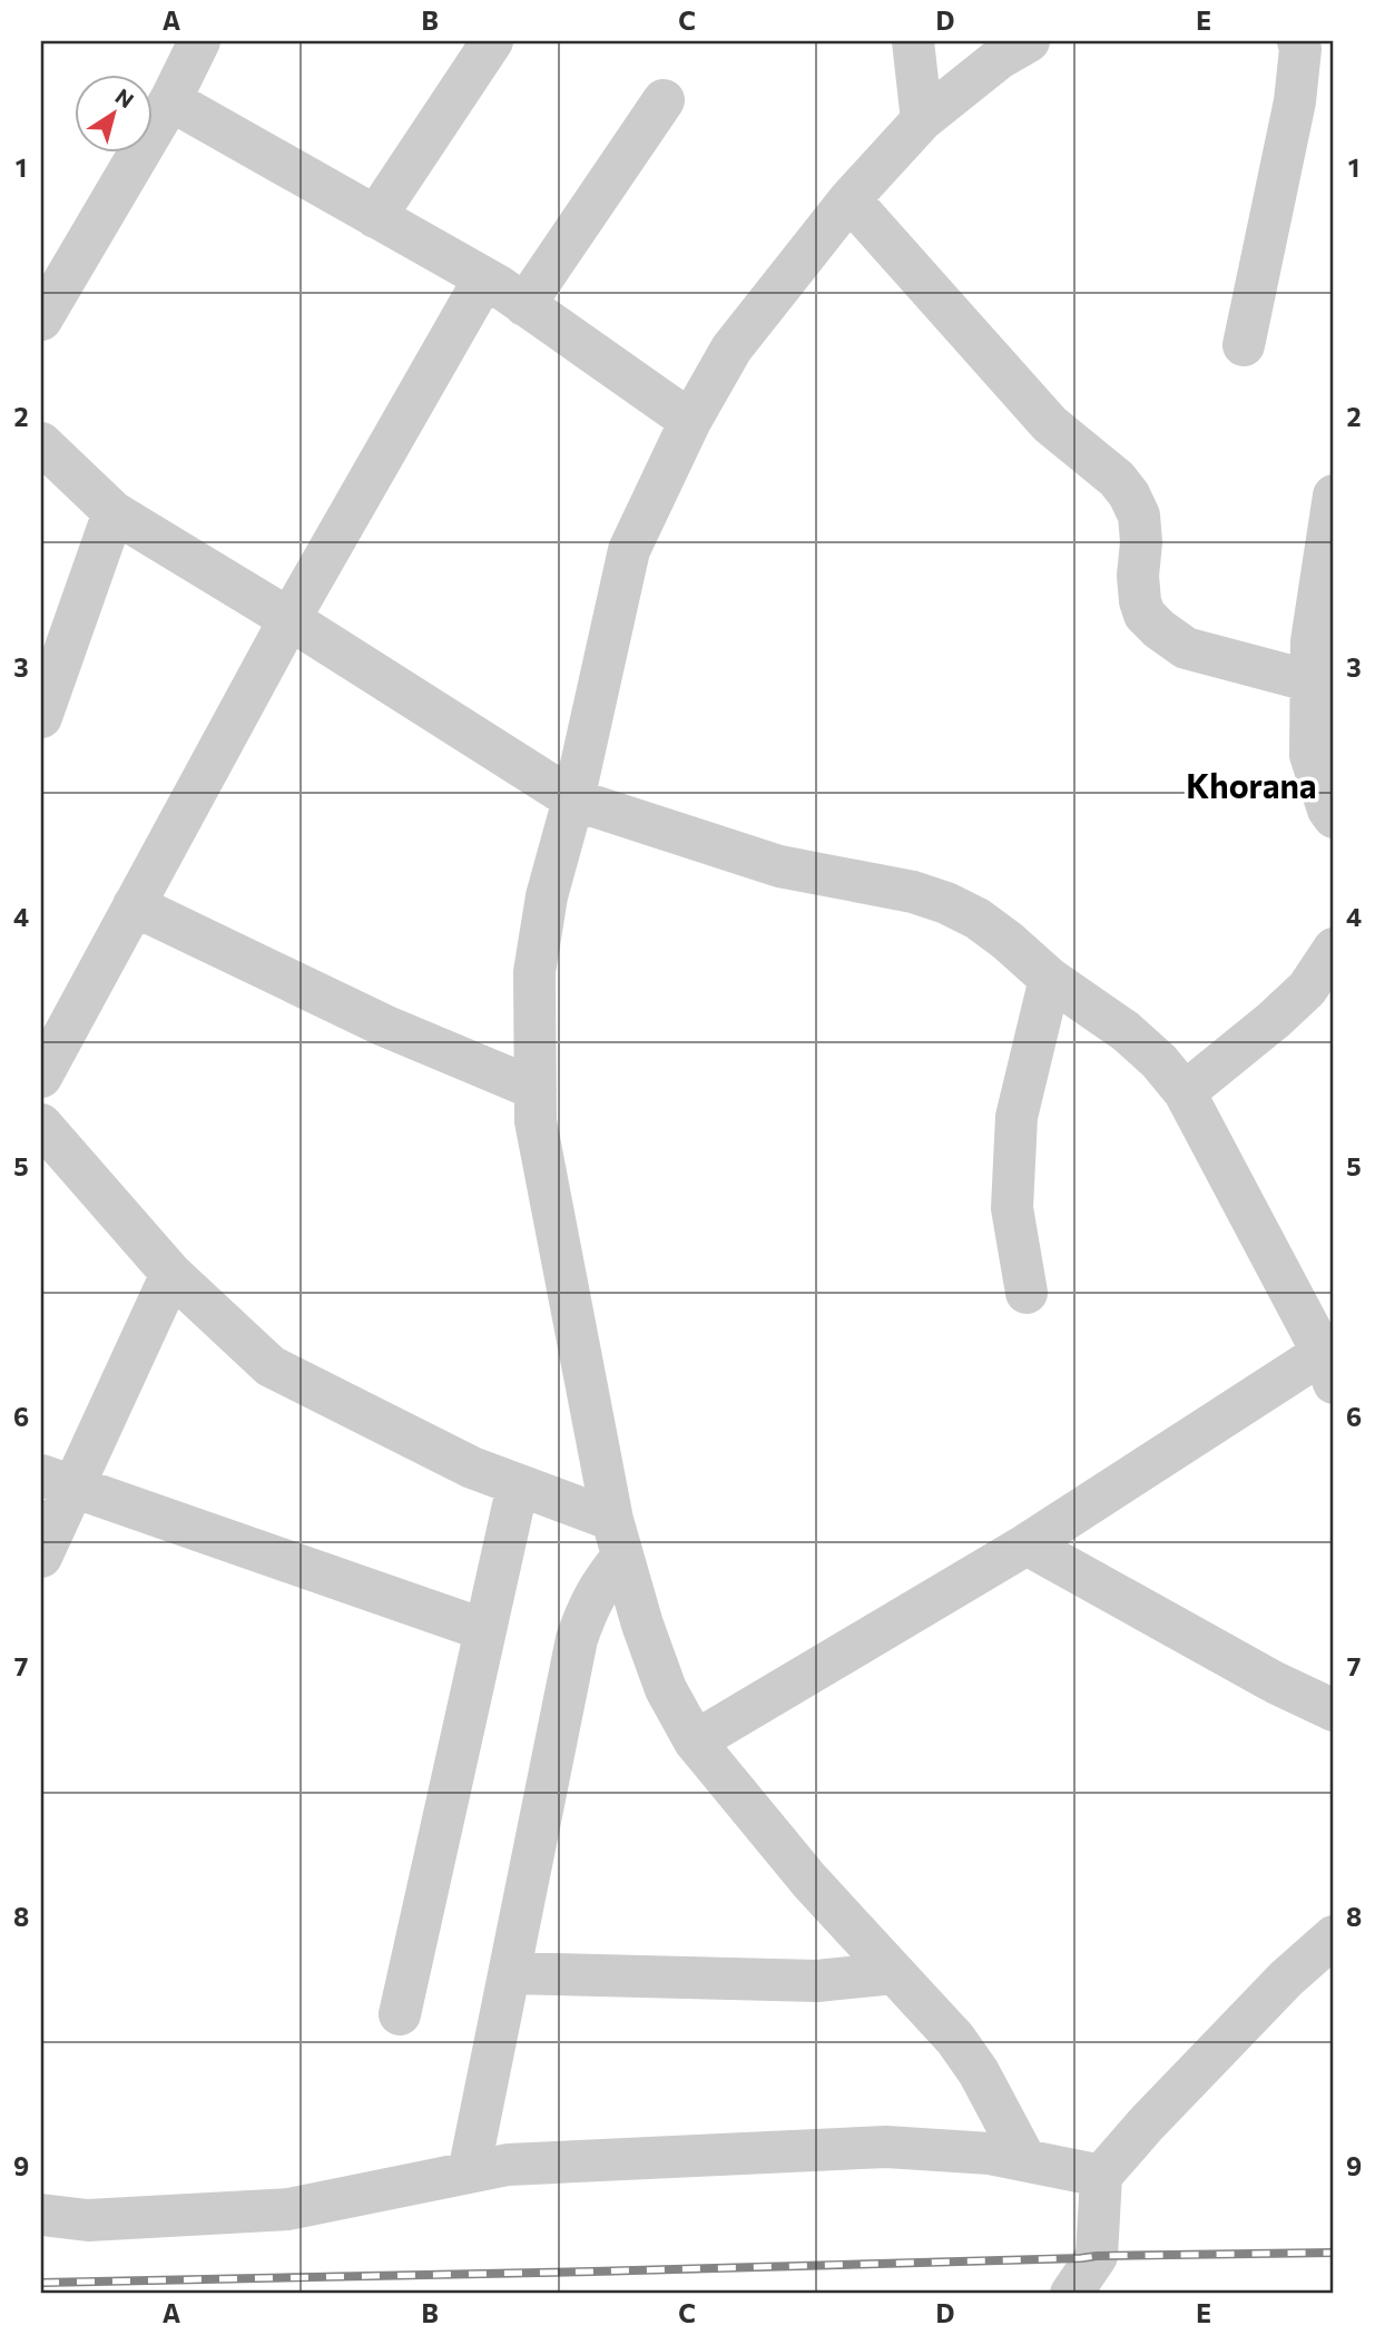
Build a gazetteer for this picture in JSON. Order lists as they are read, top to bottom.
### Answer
{
  "districts": ["Khorana"],
  "north": "top right",
  "grid": {
    "columns": [
      "A",
      "B",
      "C",
      "D",
      "E"
    ],
    "rows": [
      "1",
      "2",
      "3",
      "4",
      "5",
      "6",
      "7",
      "8",
      "9"
    ]
  }
}
